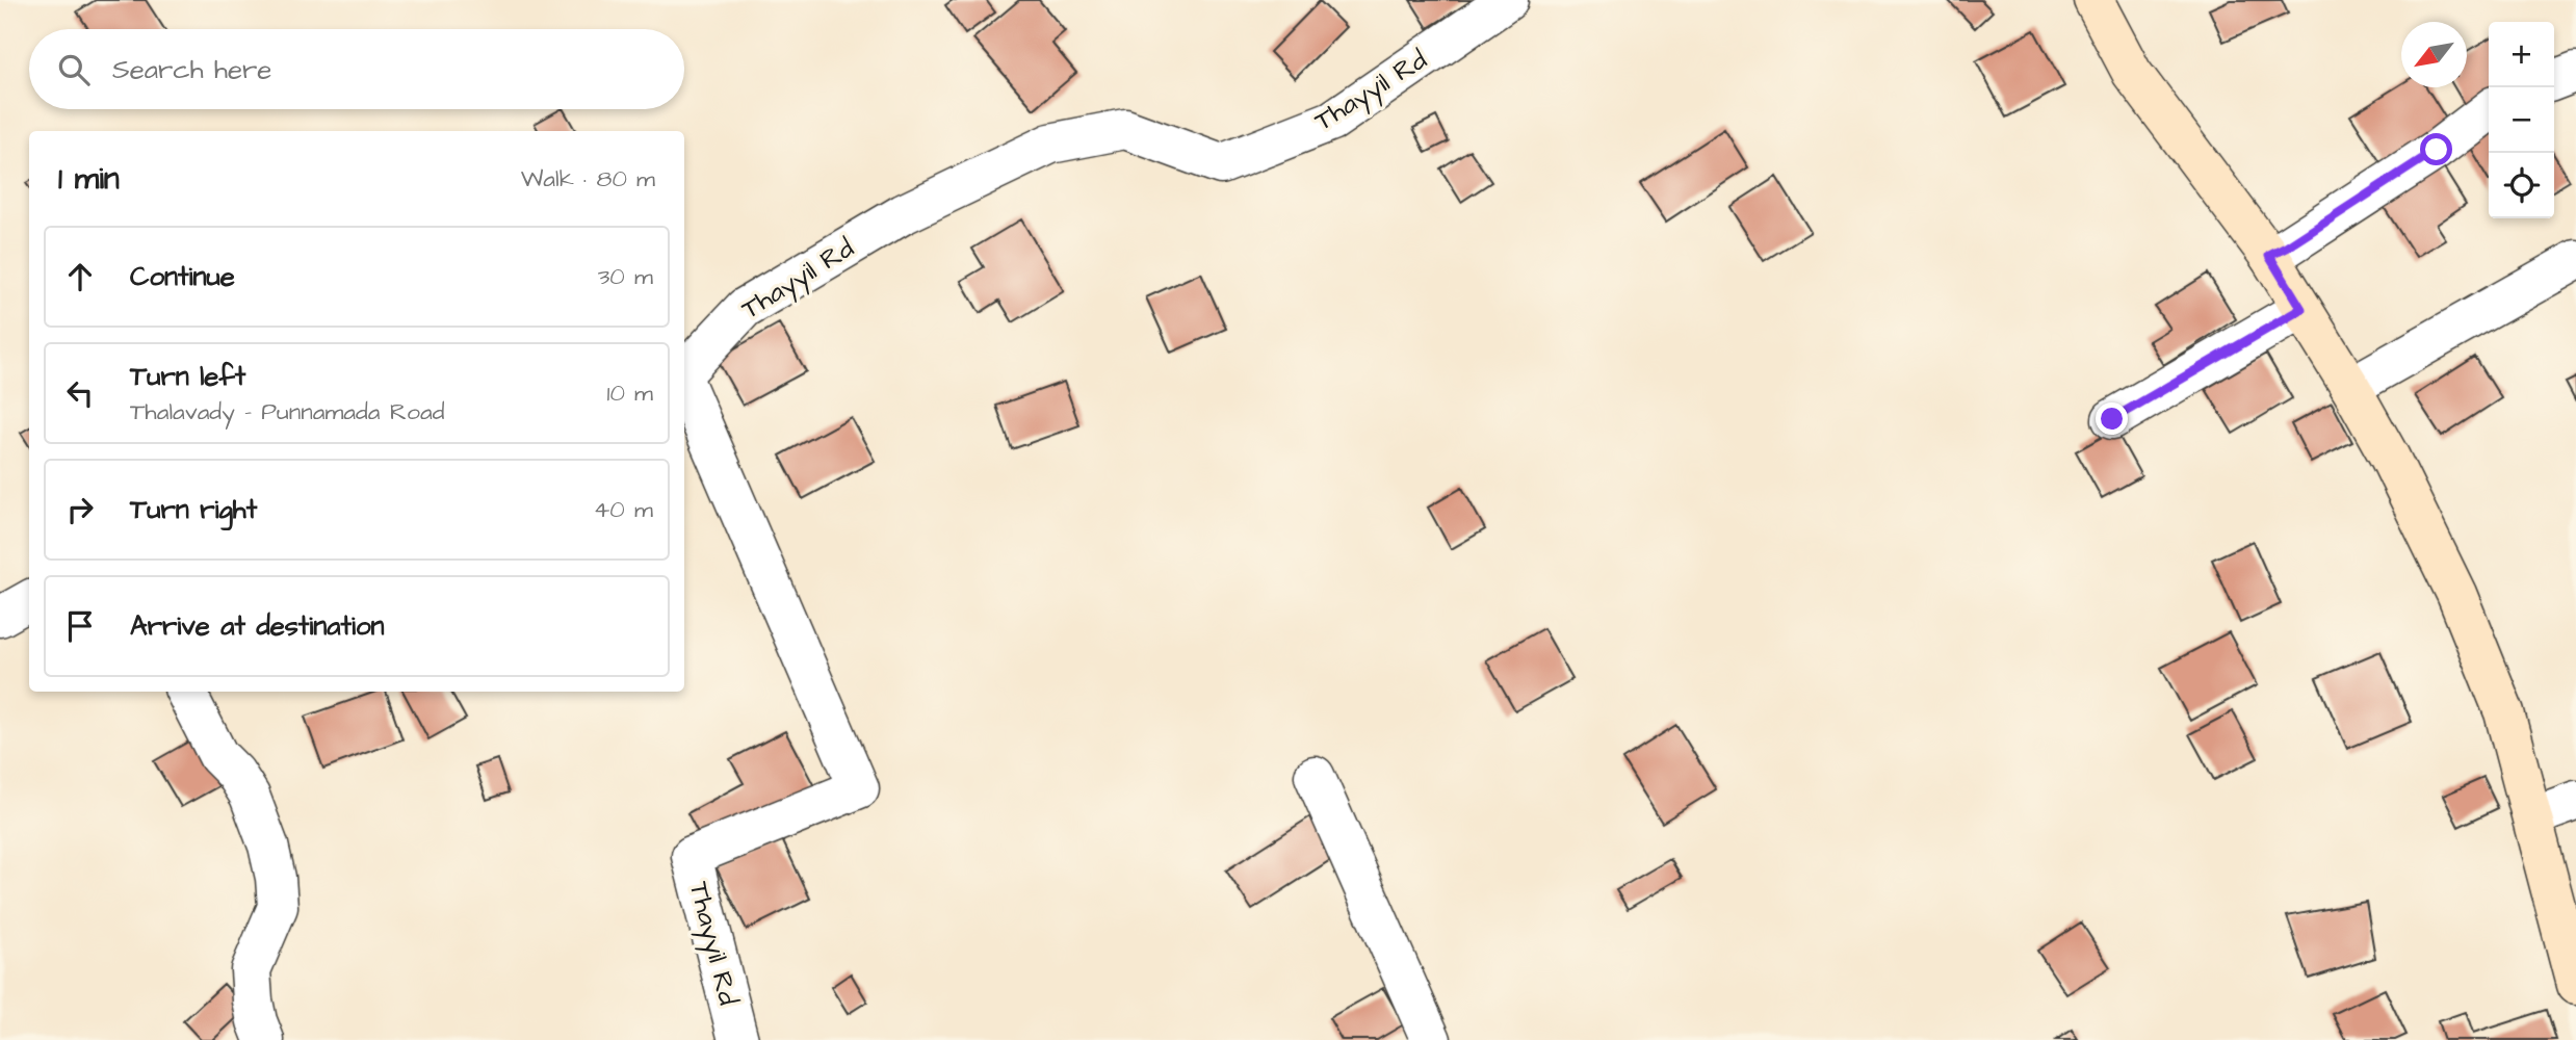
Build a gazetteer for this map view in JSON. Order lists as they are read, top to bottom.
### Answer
{
  "streets": {
    "street": ["Thayyil Rd"]
  },
  "north": "bottom left",
  "page": {
    "map_buttons": ["+", "−"],
    "search": "Search here",
    "heading": ["1 min", "Walk · 80 m"],
    "list": [
      ["Continue", "30 m"],
      ["Turn left", "Thalavady - Punnamada Road", "10 m"],
      ["Turn right", "40 m"],
      "Arrive at destination"
    ]
  }
}
